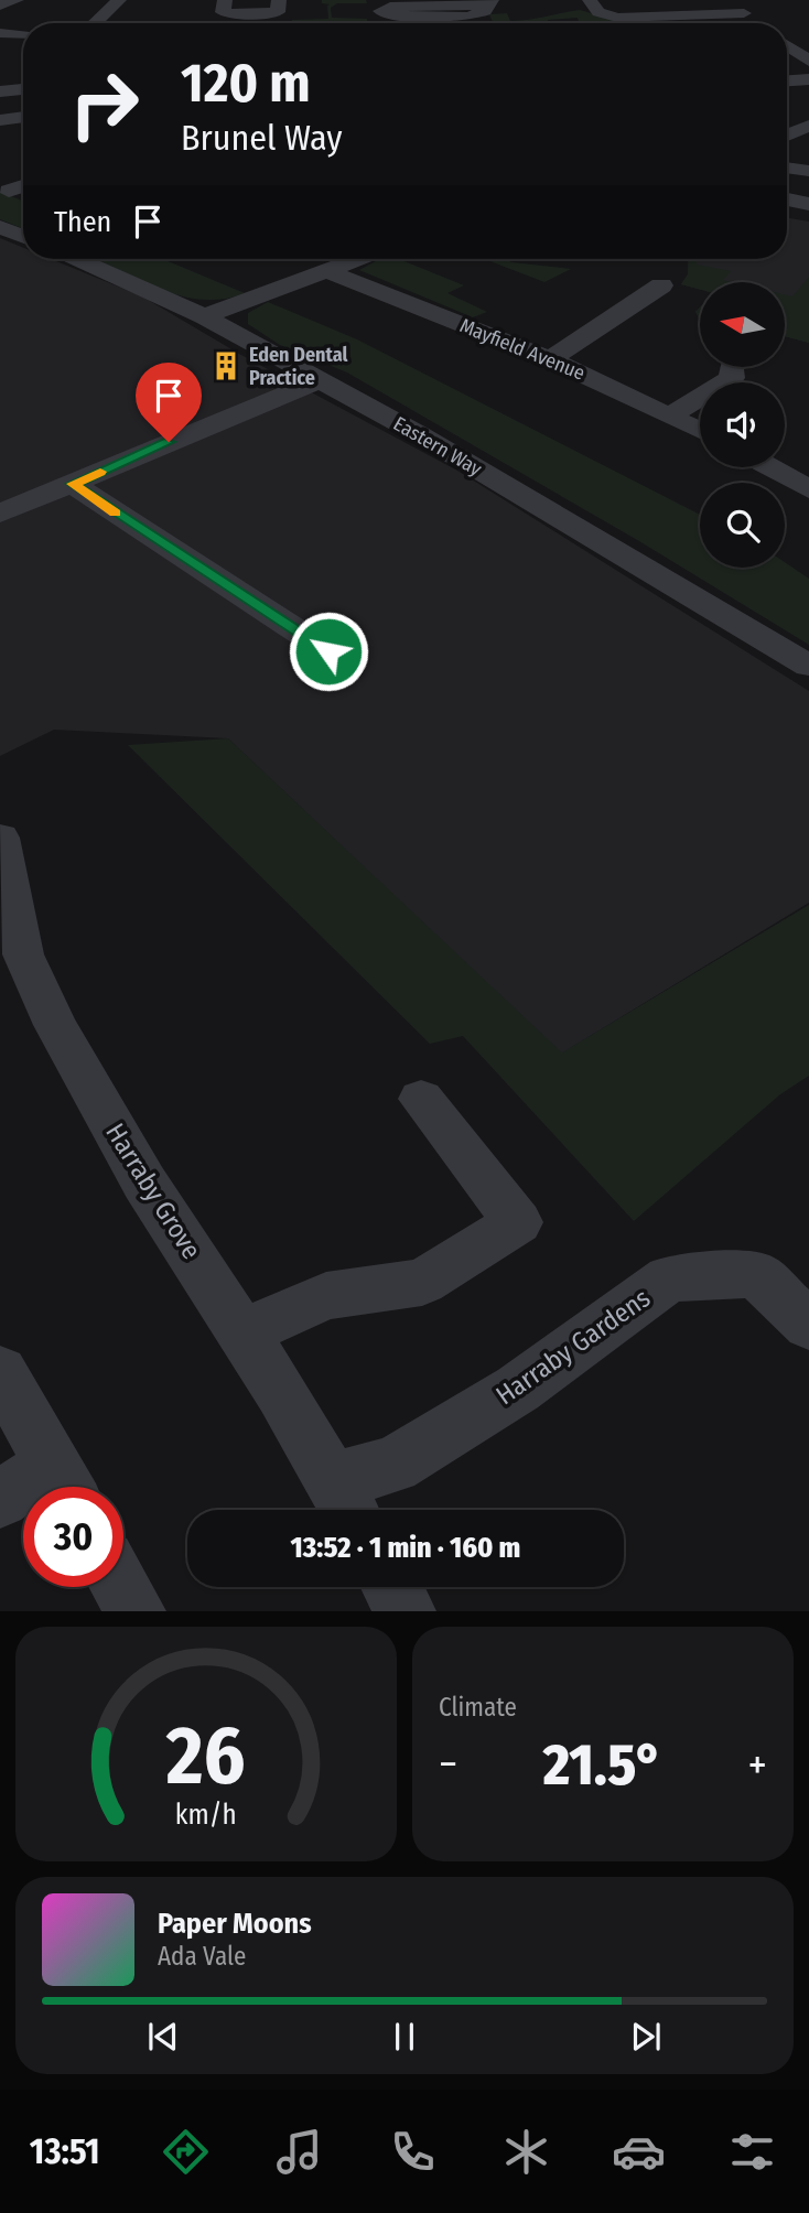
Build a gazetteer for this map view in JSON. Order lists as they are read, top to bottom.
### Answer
{
  "streets": {
    "street": [
      "Mayfield Avenue",
      "Eastern Way",
      "Harraby Grove",
      "Harraby Gardens"
    ]
  },
  "crossings": [
    ["Harraby Grove", "Harraby Gardens"]
  ],
  "places": {
    "building": ["Eden Dental Practice"]
  },
  "north": "left",
  "page": {
    "turn": ["120 m", "Brunel Way"],
    "then": "Then",
    "limit": "30",
    "trip": "13:52 · 1 min · 160 m",
    "tile": "Climate",
    "heat": ["−", "21.5°", "+"],
    "song": ["Paper Moons", "Ada Vale"],
    "tabs": "13:51",
    "gauge": ["26", "km/h"]
  }
}
